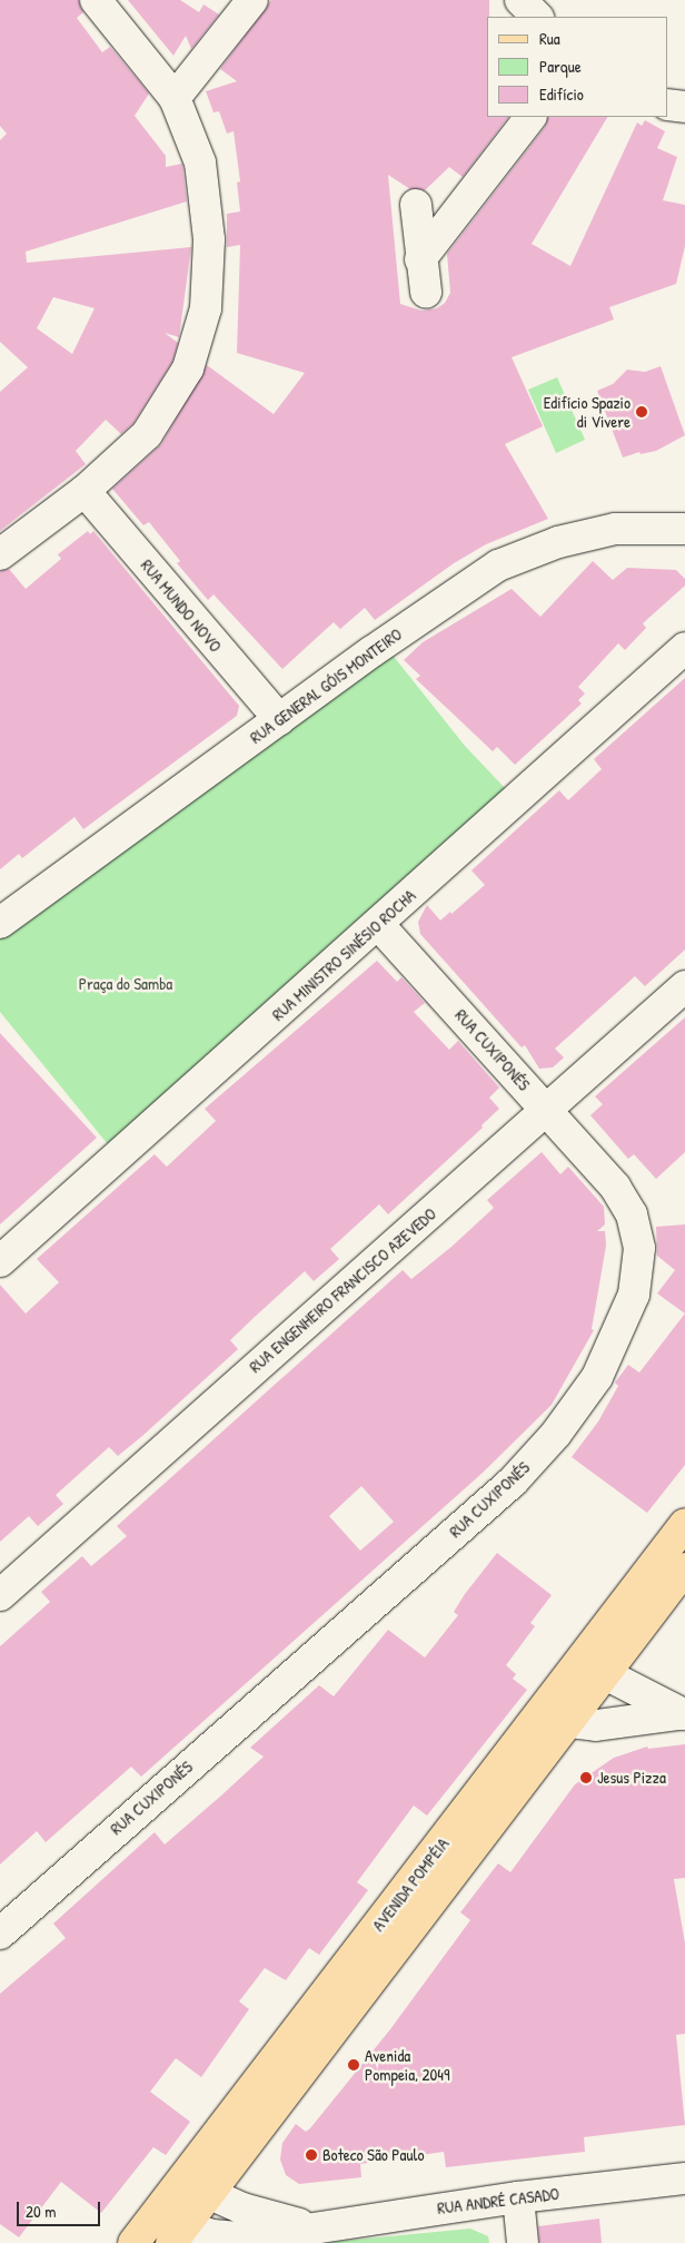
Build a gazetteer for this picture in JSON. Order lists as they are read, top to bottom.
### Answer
{
  "streets": {
    "main road": ["AVENIDA POMPÉIA"],
    "street": [
      "RUA MUNDO NOVO",
      "RUA GENERAL GÓIS MONTEIRO",
      "RUA MINISTRO SINÉSIO ROCHA",
      "RUA CUXIPONÉS",
      "RUA ENGENHEIRO FRANCISCO AZEVEDO",
      "RUA ANDRÉ CASADO"
    ]
  },
  "crossings": [
    ["RUA MUNDO NOVO", "RUA GENERAL GÓIS MONTEIRO"],
    ["RUA MINISTRO SINÉSIO ROCHA", "RUA CUXIPONÉS"],
    ["RUA CUXIPONÉS", "RUA ENGENHEIRO FRANCISCO AZEVEDO"],
    ["AVENIDA POMPÉIA", "RUA ANDRÉ CASADO"]
  ],
  "parks": ["Praça do Samba"],
  "places": [
    "Edifício Spazio di Vivere",
    "Jesus Pizza",
    "Avenida Pompeia, 2049",
    "Boteco São Paulo"
  ],
  "legend": ["Rua", "Parque", "Edifício"],
  "scale_bar": "20 m"
}
